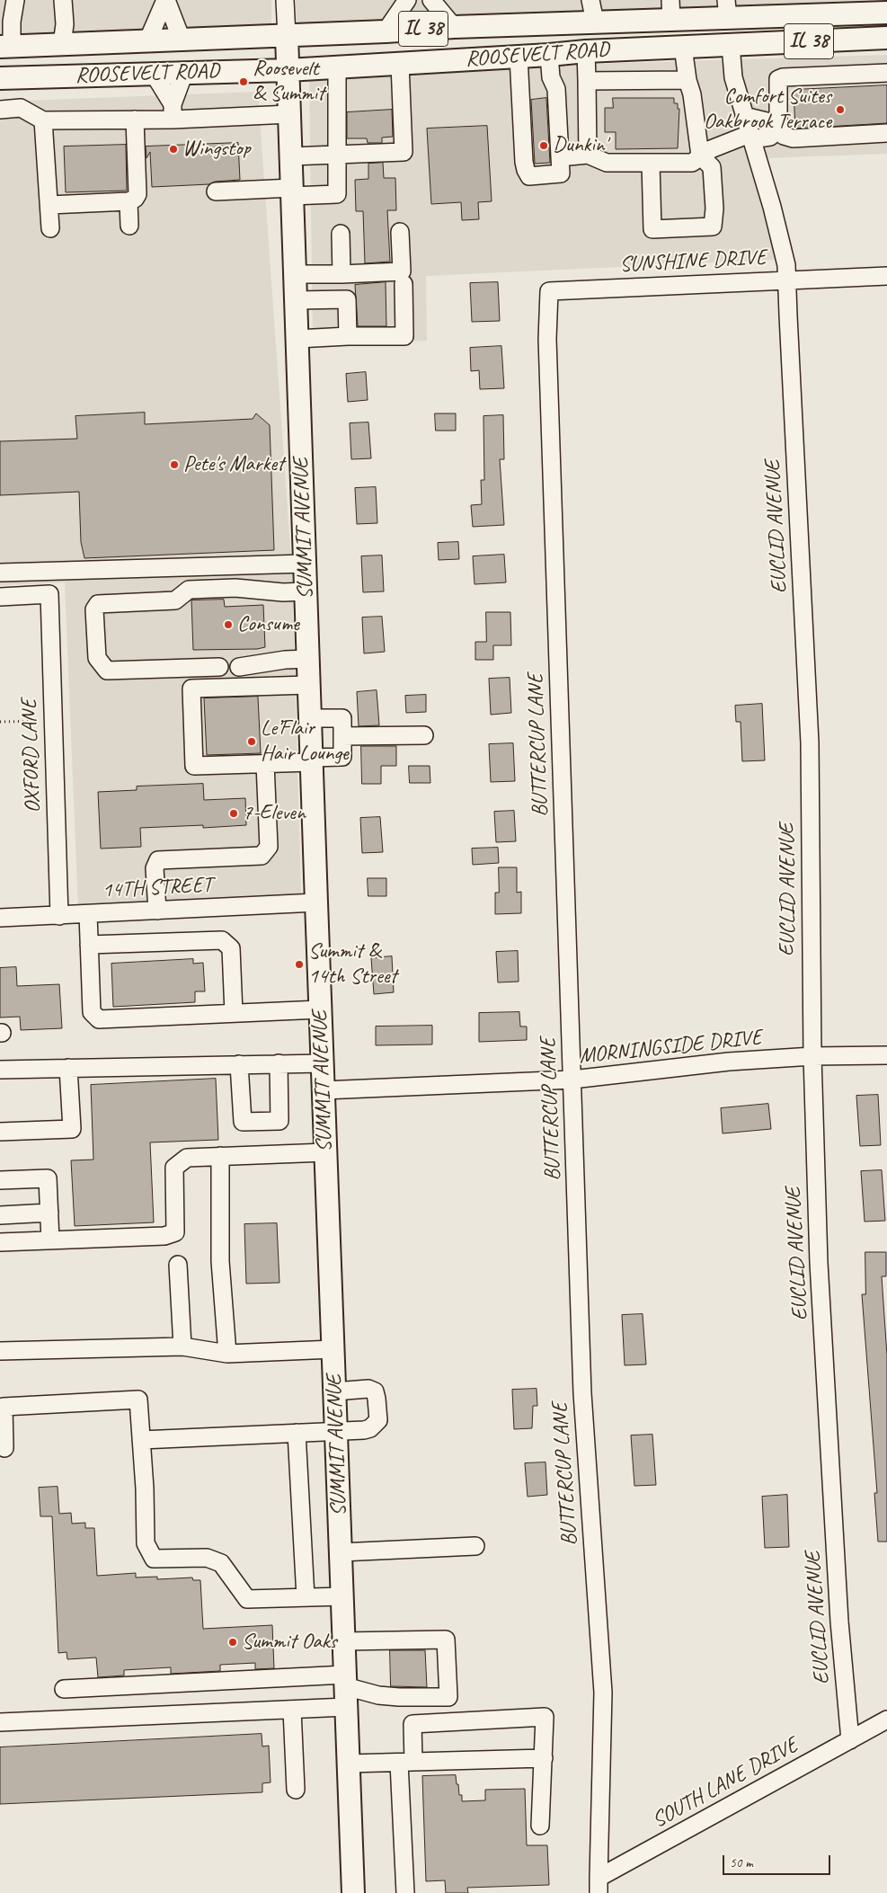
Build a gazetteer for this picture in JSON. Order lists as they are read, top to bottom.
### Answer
{
  "streets": {
    "main road": ["IL 38", "ROOSEVELT ROAD", "SUMMIT AVENUE"],
    "street": [
      "SUNSHINE DRIVE",
      "EUCLID AVENUE",
      "BUTTERCUP LANE",
      "OXFORD LANE",
      "14TH STREET",
      "MORNINGSIDE DRIVE",
      "SOUTH LANE DRIVE"
    ]
  },
  "crossings": [
    ["ROOSEVELT ROAD", "EUCLID AVENUE"],
    ["ROOSEVELT ROAD", "SUMMIT AVENUE"],
    ["SUNSHINE DRIVE", "EUCLID AVENUE"],
    ["SUNSHINE DRIVE", "BUTTERCUP LANE"],
    ["EUCLID AVENUE", "MORNINGSIDE DRIVE"],
    ["EUCLID AVENUE", "SOUTH LANE DRIVE"],
    ["SUMMIT AVENUE", "14TH STREET"],
    ["SUMMIT AVENUE", "MORNINGSIDE DRIVE"],
    ["BUTTERCUP LANE", "MORNINGSIDE DRIVE"],
    ["BUTTERCUP LANE", "SOUTH LANE DRIVE"],
    ["OXFORD LANE", "14TH STREET"]
  ],
  "places": [
    "Roosevelt & Summit",
    "Comfort Suites Oakbrook Terrace",
    "Dunkin'",
    "Wingstop",
    "Pete's Market",
    "Consume",
    "Le’Flair Hair Lounge",
    "7-Eleven",
    "Summit & 14th Street",
    "Summit Oaks"
  ],
  "scale_bar": "50 m"
}
